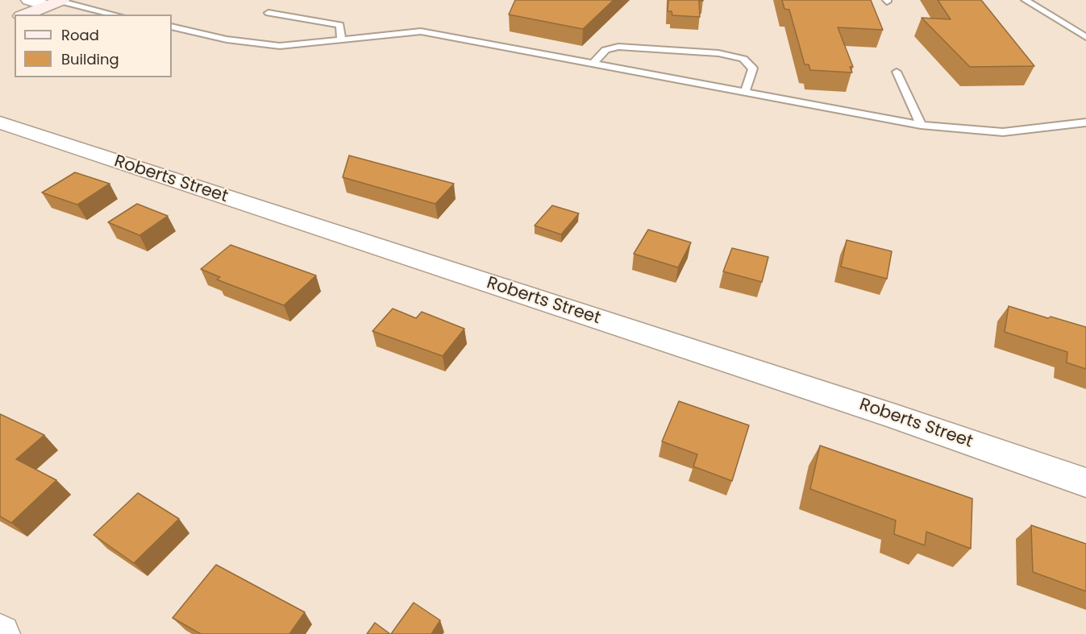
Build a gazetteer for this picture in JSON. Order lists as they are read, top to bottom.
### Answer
{
  "streets": {
    "street": ["Roberts Street"]
  },
  "legend": ["Road", "Building"]
}
